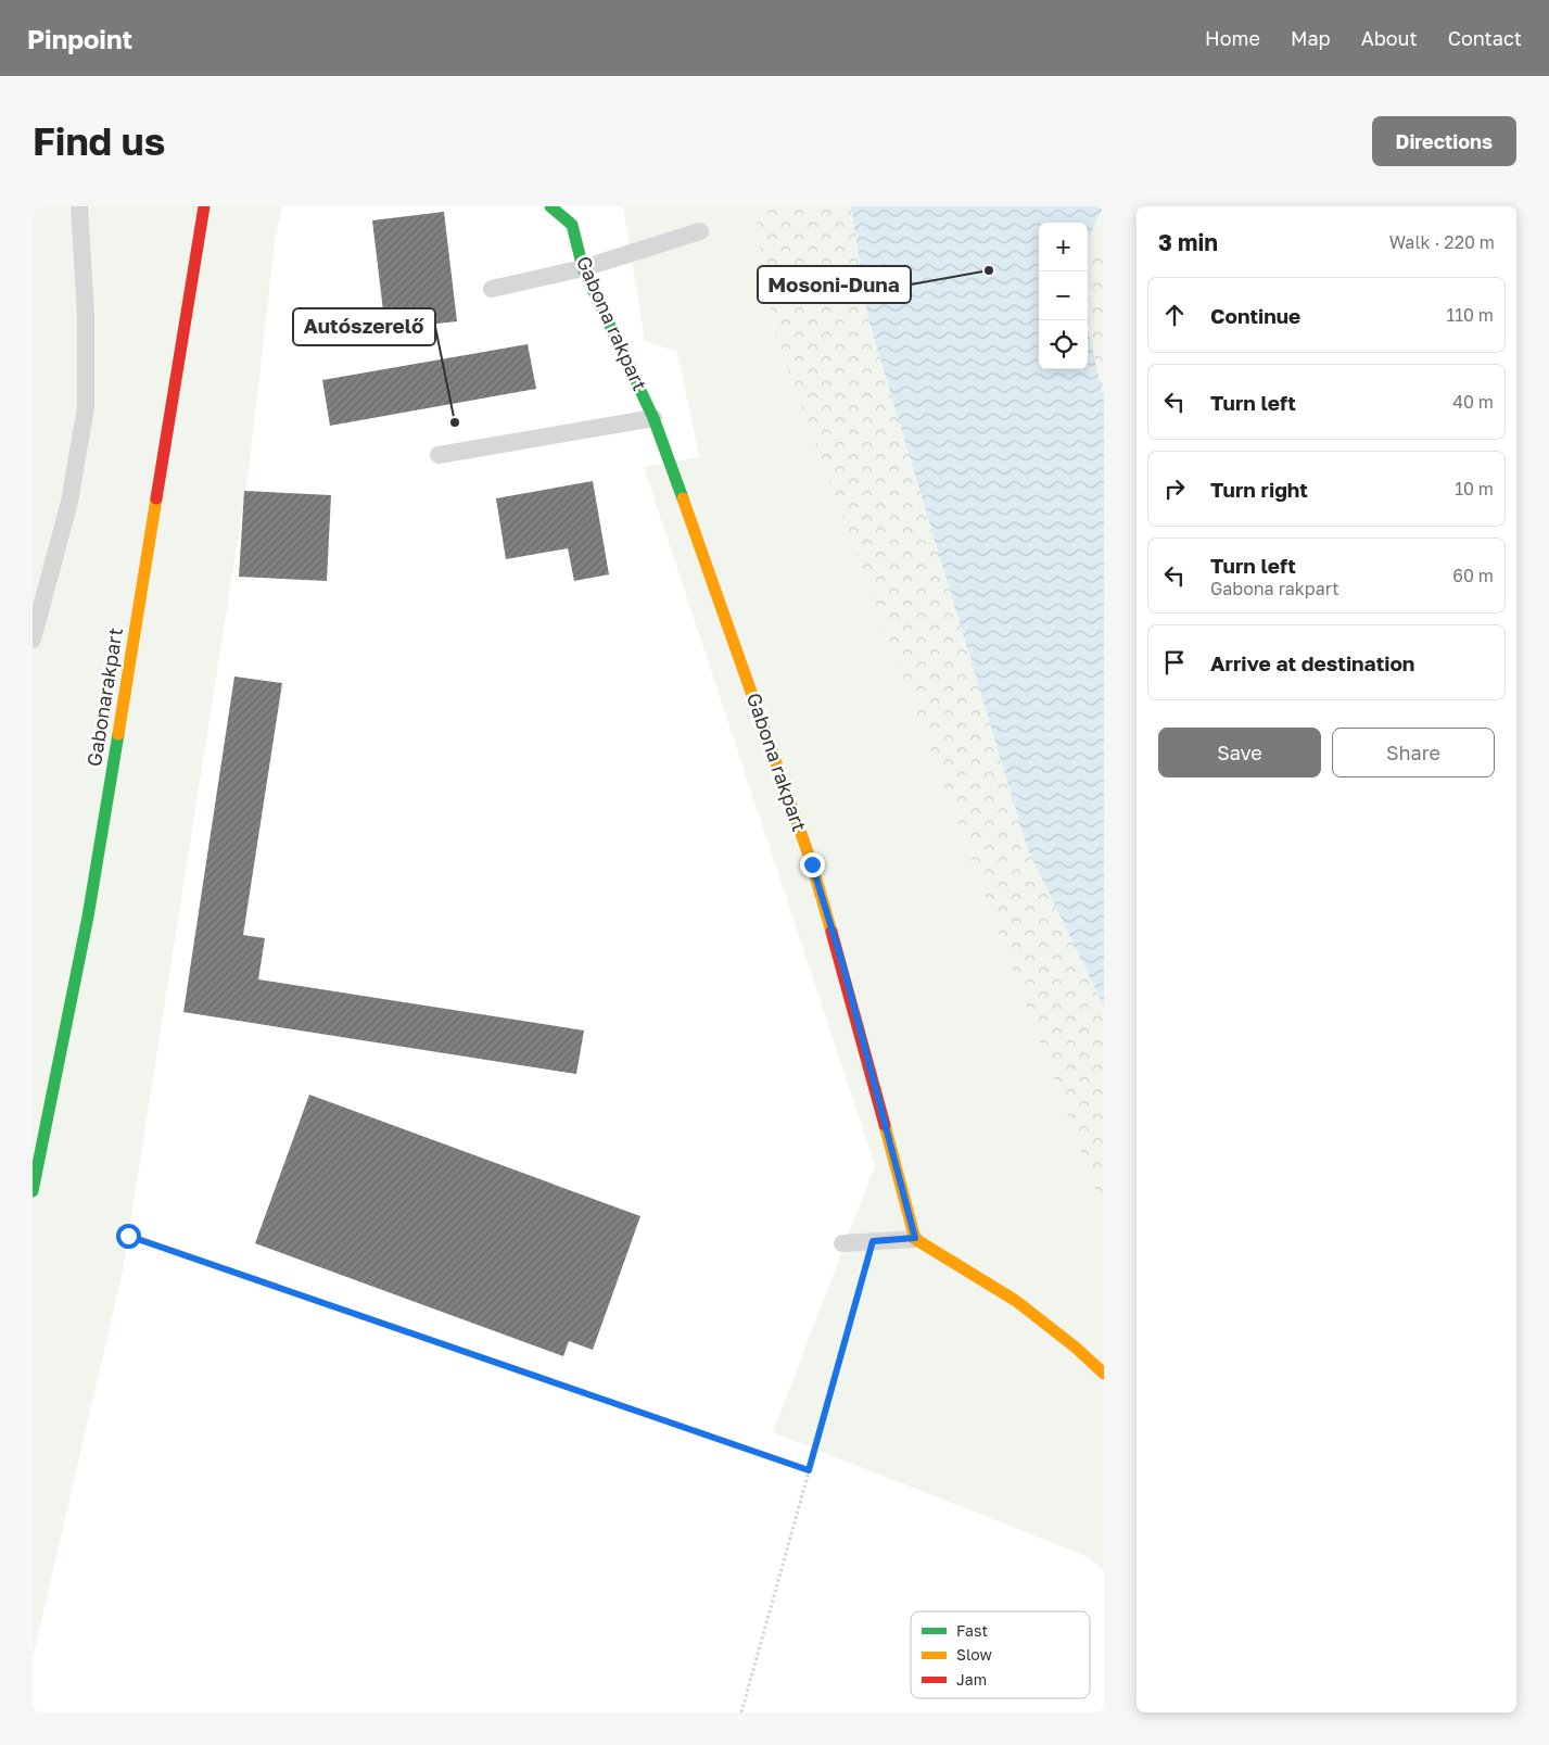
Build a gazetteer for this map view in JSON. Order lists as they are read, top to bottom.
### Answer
{
  "streets": {
    "street": ["Gabona rakpart", "Gabonarakpart"]
  },
  "places": ["Mosoni-Duna", "Autószerelő"],
  "legend": ["Fast", "Slow", "Jam"],
  "page": {
    "header": "Pinpoint",
    "nav": [
      "Home",
      "Map",
      "About",
      "Contact"
    ],
    "buttons": [
      "Directions",
      ["Save", "Share"]
    ],
    "title": "Find us",
    "heading": ["3 min", "Walk · 220 m"],
    "map_buttons": ["+", "−"],
    "list": [
      ["Continue", "110 m"],
      ["Turn left", "40 m"],
      ["Turn right", "10 m"],
      ["Turn left", "Gabona rakpart", "60 m"],
      "Arrive at destination"
    ]
  }
}
